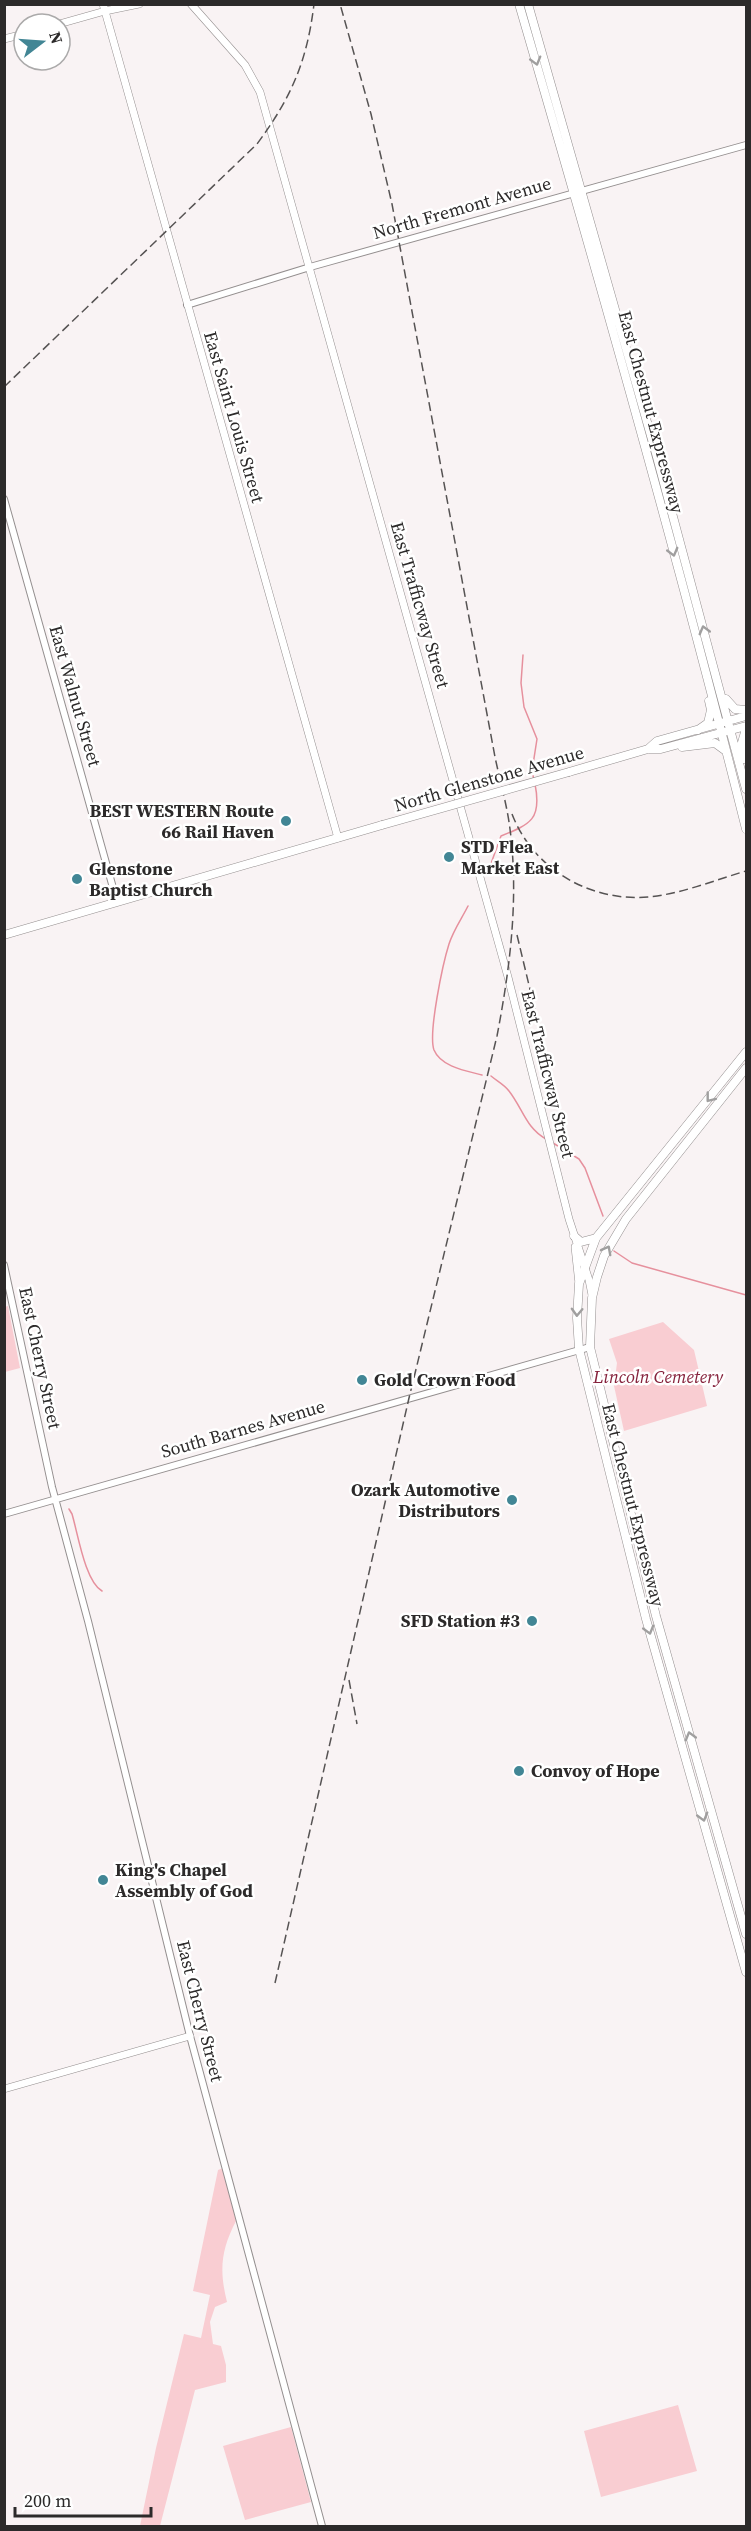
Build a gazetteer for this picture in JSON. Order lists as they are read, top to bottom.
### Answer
{
  "streets": {
    "main road": [
      "East Chestnut Expressway",
      "East Saint Louis Street",
      "East Trafficway Street",
      "North Glenstone Avenue"
    ],
    "street": [
      "North Fremont Avenue",
      "East Walnut Street",
      "East Cherry Street",
      "South Barnes Avenue"
    ]
  },
  "crossings": [
    ["North Fremont Avenue", "East Chestnut Expressway"],
    ["North Fremont Avenue", "East Saint Louis Street"],
    ["North Fremont Avenue", "East Trafficway Street"],
    ["East Chestnut Expressway", "East Trafficway Street"],
    ["East Chestnut Expressway", "North Glenstone Avenue"],
    ["East Chestnut Expressway", "South Barnes Avenue"],
    ["East Saint Louis Street", "North Glenstone Avenue"],
    ["East Walnut Street", "North Glenstone Avenue"],
    ["East Cherry Street", "South Barnes Avenue"]
  ],
  "parks": ["Lincoln Cemetery"],
  "places": [
    "BEST WESTERN Route 66 Rail Haven",
    "STD Flea Market East",
    "Glenstone Baptist Church",
    "Gold Crown Food",
    "Ozark Automotive Distributors",
    "SFD Station #3",
    "Convoy of Hope",
    "King's Chapel Assembly of God"
  ],
  "scale_bar": "200 m",
  "north": "right"
}
